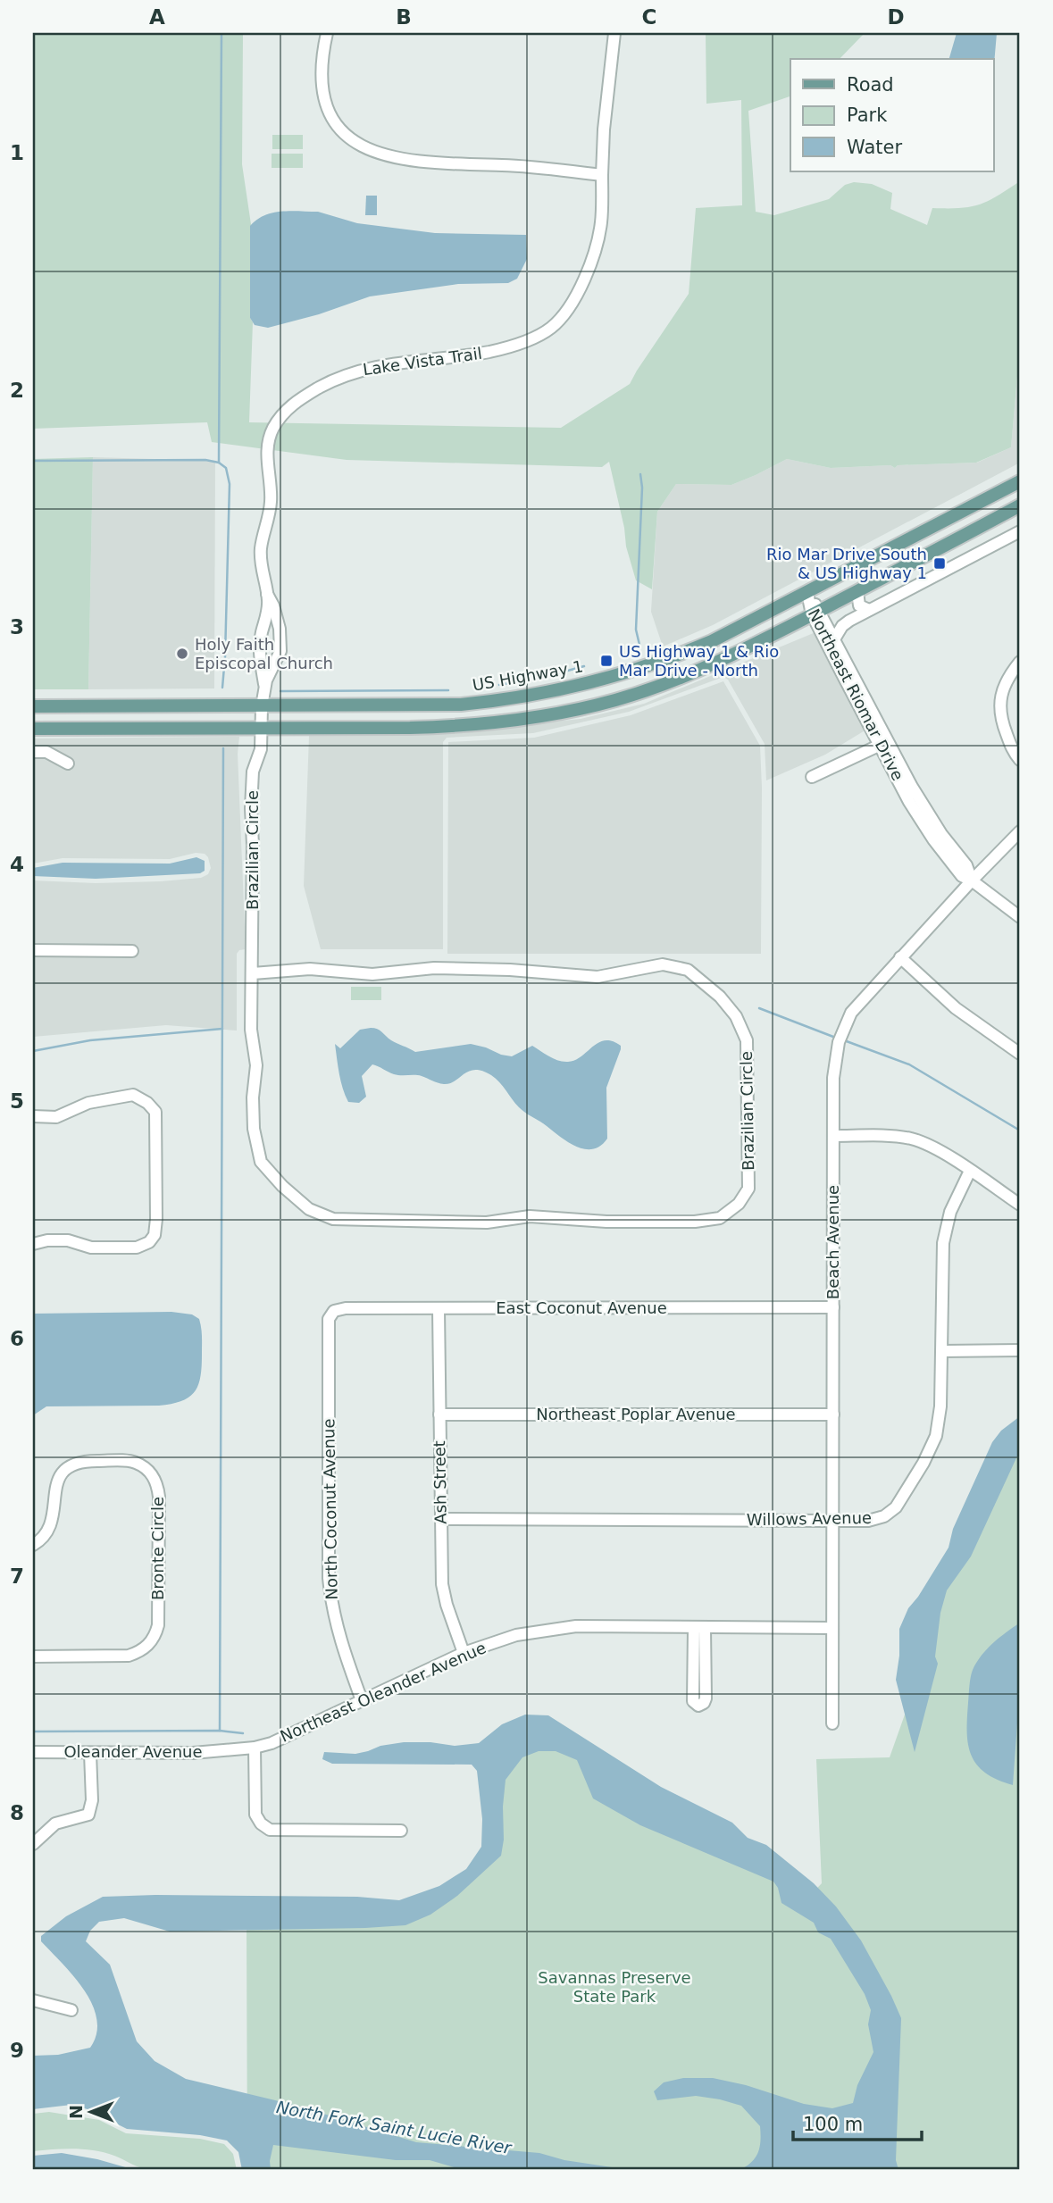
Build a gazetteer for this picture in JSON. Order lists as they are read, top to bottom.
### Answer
{
  "streets": {
    "main road": ["US Highway 1"],
    "street": [
      "Lake Vista Trail",
      "Northeast Riomar Drive",
      "Brazilian Circle",
      "Beach Avenue",
      "East Coconut Avenue",
      "Northeast Poplar Avenue",
      "Ash Street",
      "North Coconut Avenue",
      "Willows Avenue",
      "Bronte Circle",
      "Northeast Oleander Avenue",
      "Oleander Avenue"
    ]
  },
  "crossings": [
    ["Lake Vista Trail", "US Highway 1"],
    ["Lake Vista Trail", "Brazilian Circle"],
    ["US Highway 1", "Northeast Riomar Drive"],
    ["Northeast Riomar Drive", "Beach Avenue"],
    ["Beach Avenue", "East Coconut Avenue"],
    ["Beach Avenue", "Northeast Poplar Avenue"],
    ["Beach Avenue", "Willows Avenue"],
    ["Beach Avenue", "Northeast Oleander Avenue"],
    ["East Coconut Avenue", "Ash Street"],
    ["East Coconut Avenue", "North Coconut Avenue"],
    ["Northeast Poplar Avenue", "Ash Street"],
    ["Ash Street", "Willows Avenue"],
    ["Ash Street", "Northeast Oleander Avenue"],
    ["North Coconut Avenue", "Northeast Oleander Avenue"],
    ["Northeast Oleander Avenue", "Oleander Avenue"]
  ],
  "water": ["North Fork Saint Lucie River"],
  "parks": ["Savannas Preserve State Park"],
  "places": {
    "transit": ["Rio Mar Drive South & US Highway 1", "US Highway 1 & Rio Mar Drive - North"],
    "other": ["Holy Faith Episcopal Church"]
  },
  "legend": ["Road", "Park", "Water"],
  "scale_bar": "100 m",
  "north": "left",
  "grid": {
    "columns": [
      "A",
      "B",
      "C",
      "D"
    ],
    "rows": [
      "1",
      "2",
      "3",
      "4",
      "5",
      "6",
      "7",
      "8",
      "9"
    ]
  }
}
